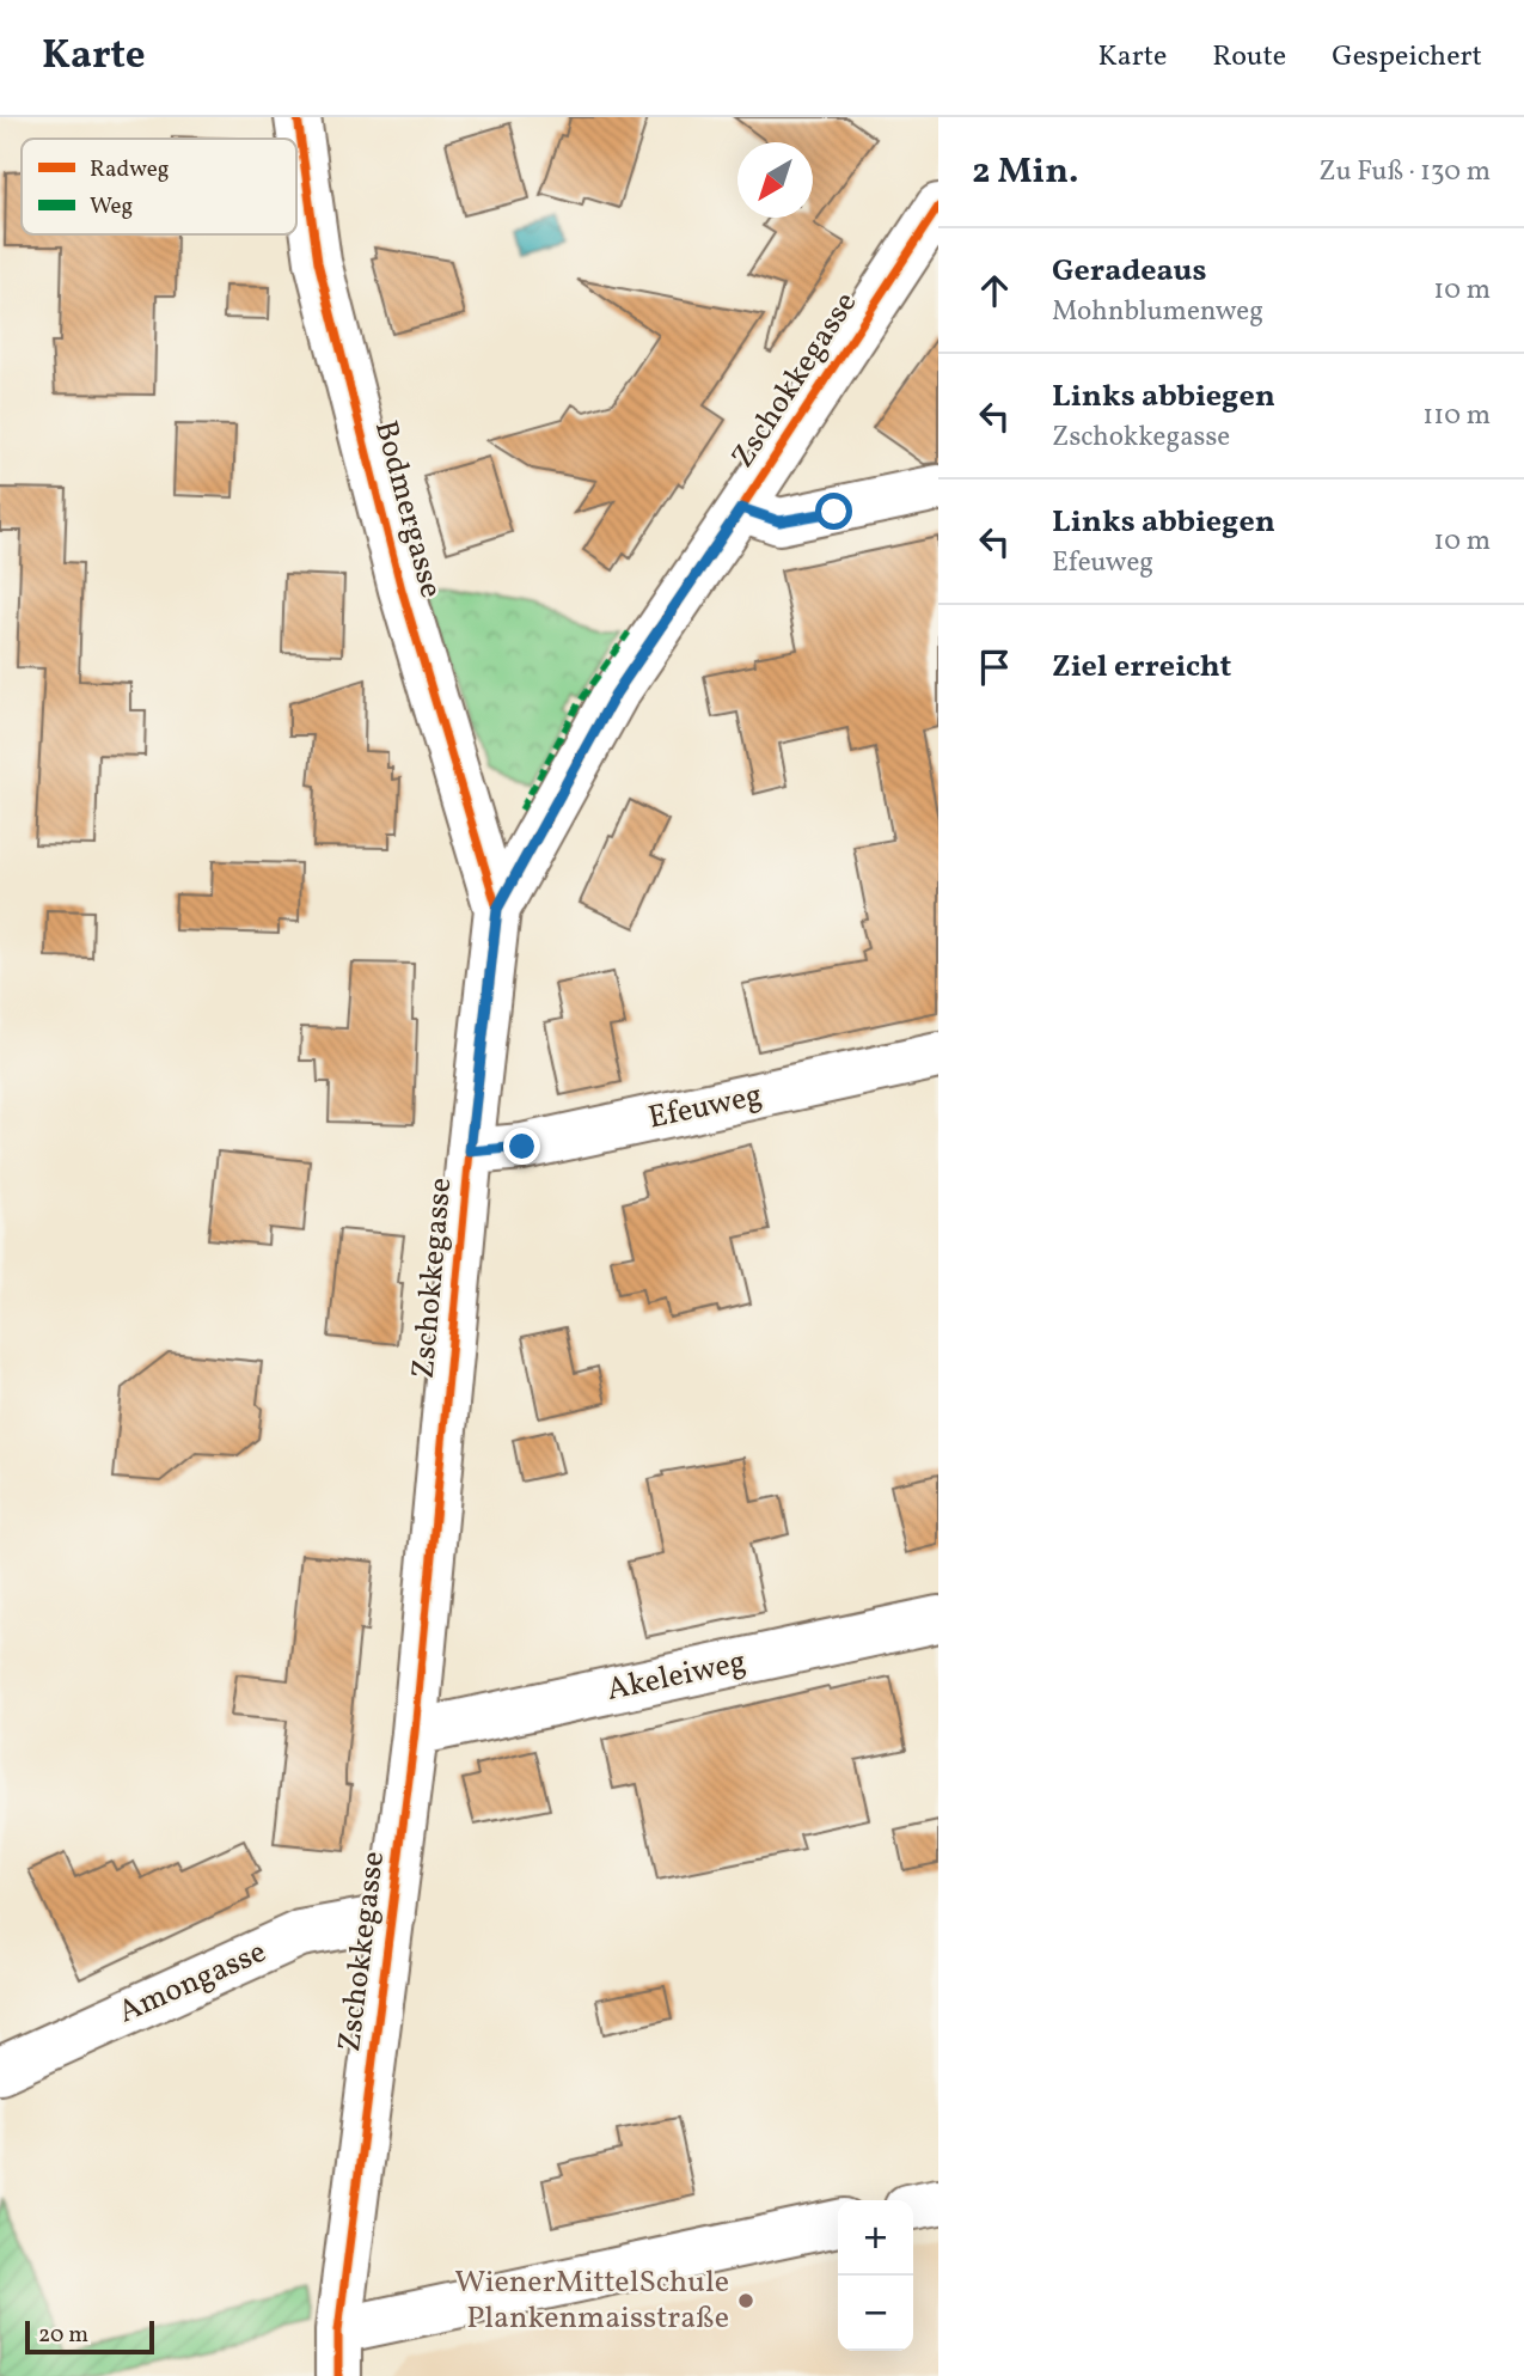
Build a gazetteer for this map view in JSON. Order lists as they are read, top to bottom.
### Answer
{
  "streets": {
    "street": [
      "Zschokkegasse",
      "Bodmergasse",
      "Efeuweg",
      "Akeleiweg",
      "Amongasse"
    ]
  },
  "crossings": [
    ["Zschokkegasse", "Bodmergasse"],
    ["Zschokkegasse", "Efeuweg"],
    ["Zschokkegasse", "Akeleiweg"],
    ["Zschokkegasse", "Amongasse"]
  ],
  "places": ["WienerMittelSchule Plankenmaisstraße"],
  "legend": ["Radweg", "Weg"],
  "scale_bar": "20 m",
  "north": "bottom left",
  "page": {
    "header": "Karte",
    "nav": ["Karte", "Route", "Gespeichert"],
    "heading": ["2 Min.", "Zu Fuß · 130 m"],
    "list": [
      ["Geradeaus", "Mohnblumenweg", "10 m"],
      ["Links abbiegen", "Zschokkegasse", "110 m"],
      ["Links abbiegen", "Efeuweg", "10 m"],
      "Ziel erreicht"
    ],
    "map_buttons": ["+", "−"],
    "scale": "20 m"
  }
}
